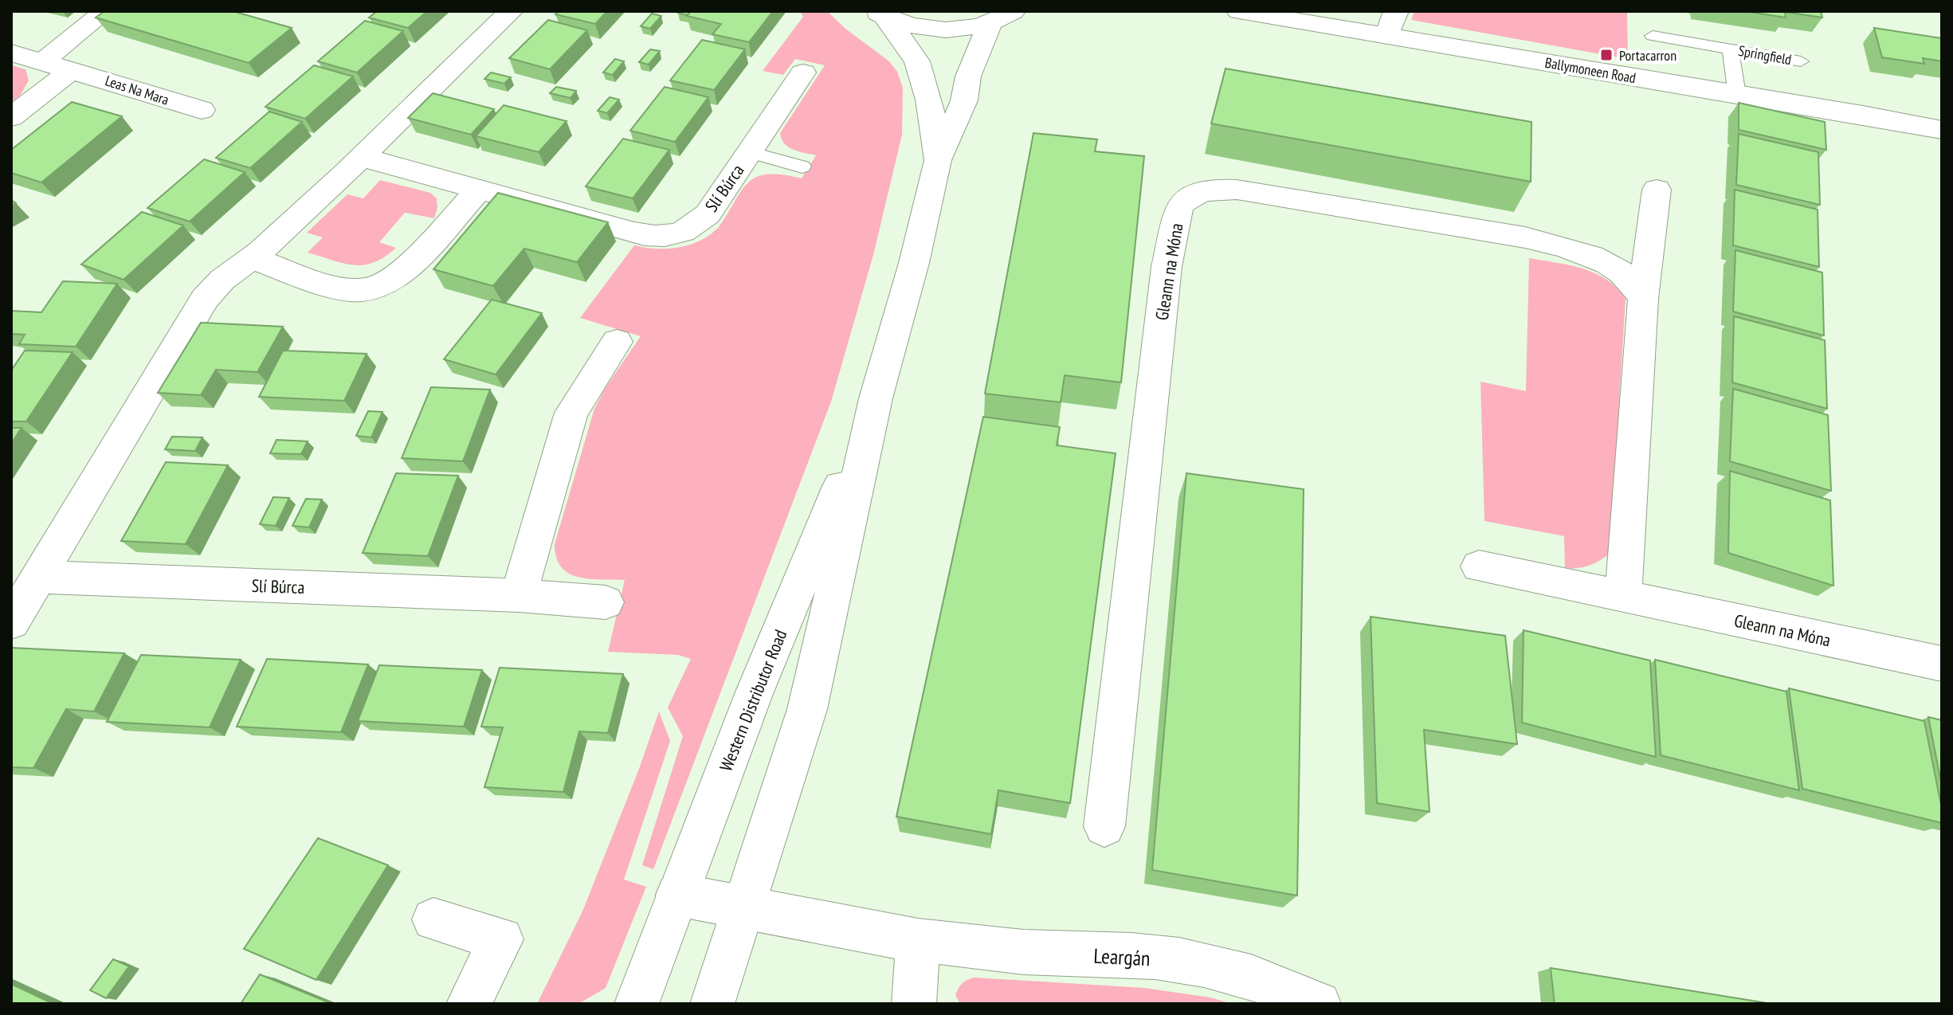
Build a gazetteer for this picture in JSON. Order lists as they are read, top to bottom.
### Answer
{
  "streets": {
    "street": [
      "Ballymoneen Road",
      "Leas Na Mara",
      "Slí Búrca",
      "Gleann na Móna",
      "Western Distributor Road",
      "Leargán"
    ],
    "lane": ["Springfield"]
  },
  "crossings": [
    ["Springfield", "Ballymoneen Road"],
    ["Western Distributor Road", "Leargán"]
  ],
  "places": {
    "transit": ["Portacarron"]
  }
}
